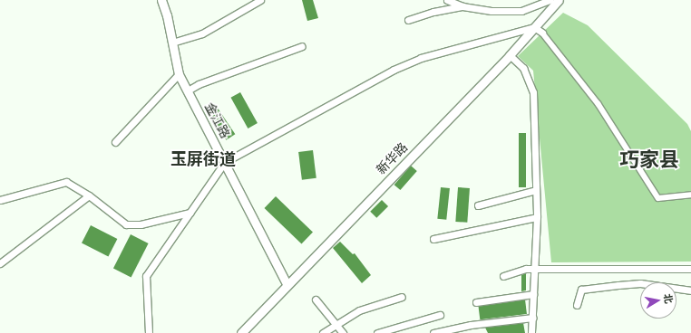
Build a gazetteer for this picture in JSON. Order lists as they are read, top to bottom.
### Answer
{
  "streets": {
    "street": ["金江路", "新华路"]
  },
  "crossings": [
    ["金江路", "新华路"]
  ],
  "districts": ["玉屏街道", "巧家县"],
  "north": "right"
}
